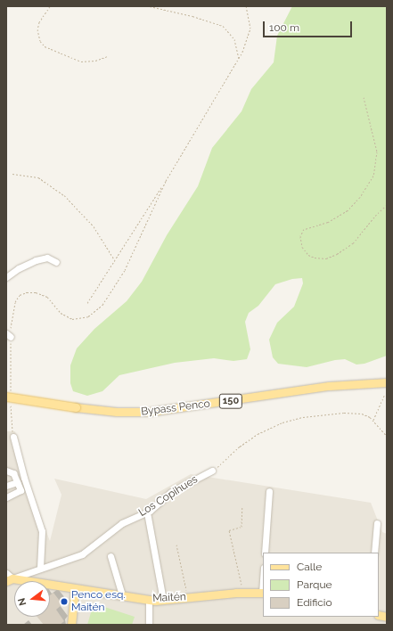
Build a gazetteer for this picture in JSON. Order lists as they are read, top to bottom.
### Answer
{
  "streets": {
    "main road": ["150", "Bypass Penco", "Maitén"],
    "street": ["Los Copihues"]
  },
  "crossings": [
    ["Los Copihues", "Maitén"]
  ],
  "places": ["Penco esq. Maitén"],
  "legend": ["Calle", "Parque", "Edificio"],
  "scale_bar": "100 m",
  "north": "left"
}
